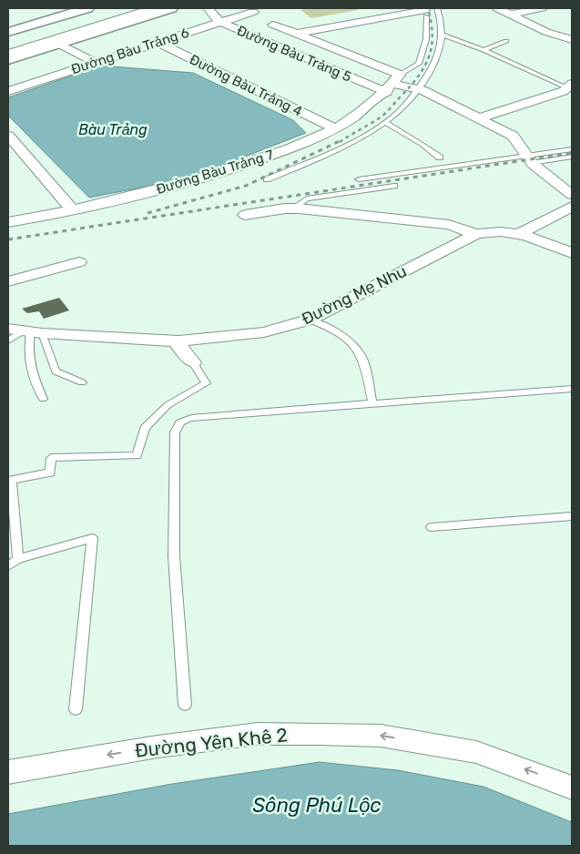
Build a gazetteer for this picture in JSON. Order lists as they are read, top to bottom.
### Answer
{
  "streets": {
    "street": [
      "Đường Bàu Trảng 6",
      "Đường Bàu Trảng 5",
      "Đường Bàu Trảng 4",
      "Đường Bàu Trảng 7",
      "Đường Mẹ Nhu",
      "Đường Yên Khê 2"
    ]
  },
  "crossings": [
    ["Đường Bàu Trảng 6", "Đường Bàu Trảng 5"],
    ["Đường Bàu Trảng 6", "Đường Bàu Trảng 4"],
    ["Đường Bàu Trảng 5", "Đường Bàu Trảng 7"],
    ["Đường Bàu Trảng 4", "Đường Bàu Trảng 7"]
  ],
  "one_way": ["Đường Yên Khê 2"],
  "water": ["Bàu Trảng", "Sông Phú Lộc"]
}
